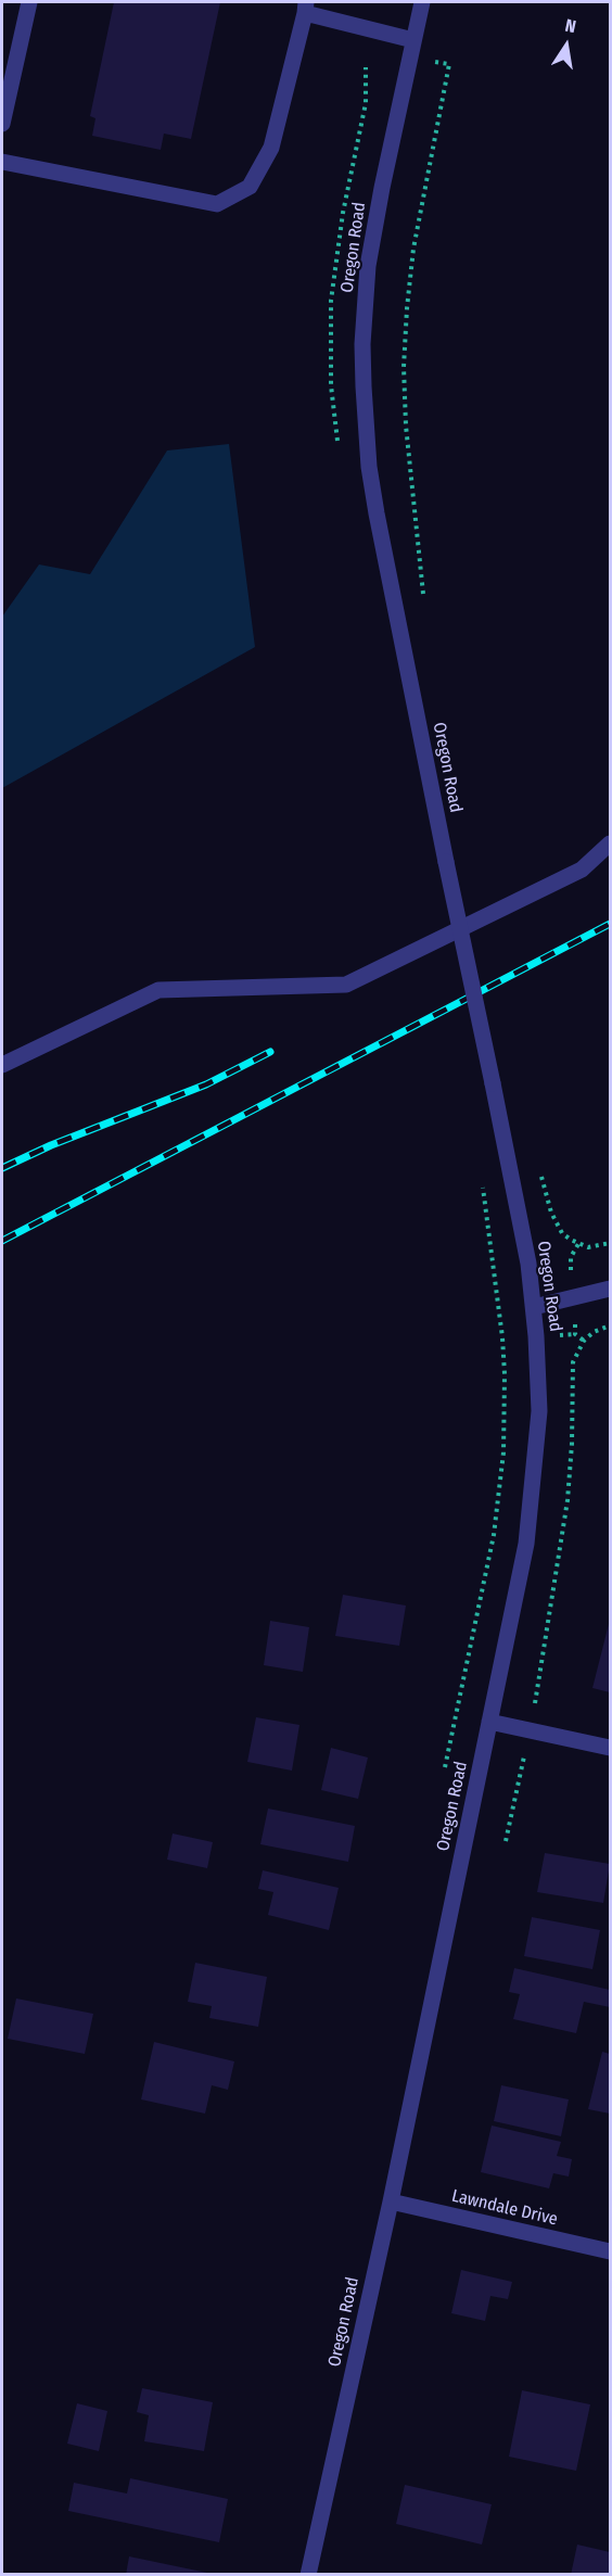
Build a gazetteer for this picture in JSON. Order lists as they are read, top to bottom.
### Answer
{
  "streets": {
    "street": ["Oregon Road", "Lawndale Drive"]
  },
  "crossings": [
    ["Oregon Road", "Lawndale Drive"]
  ],
  "north": "top"
}
